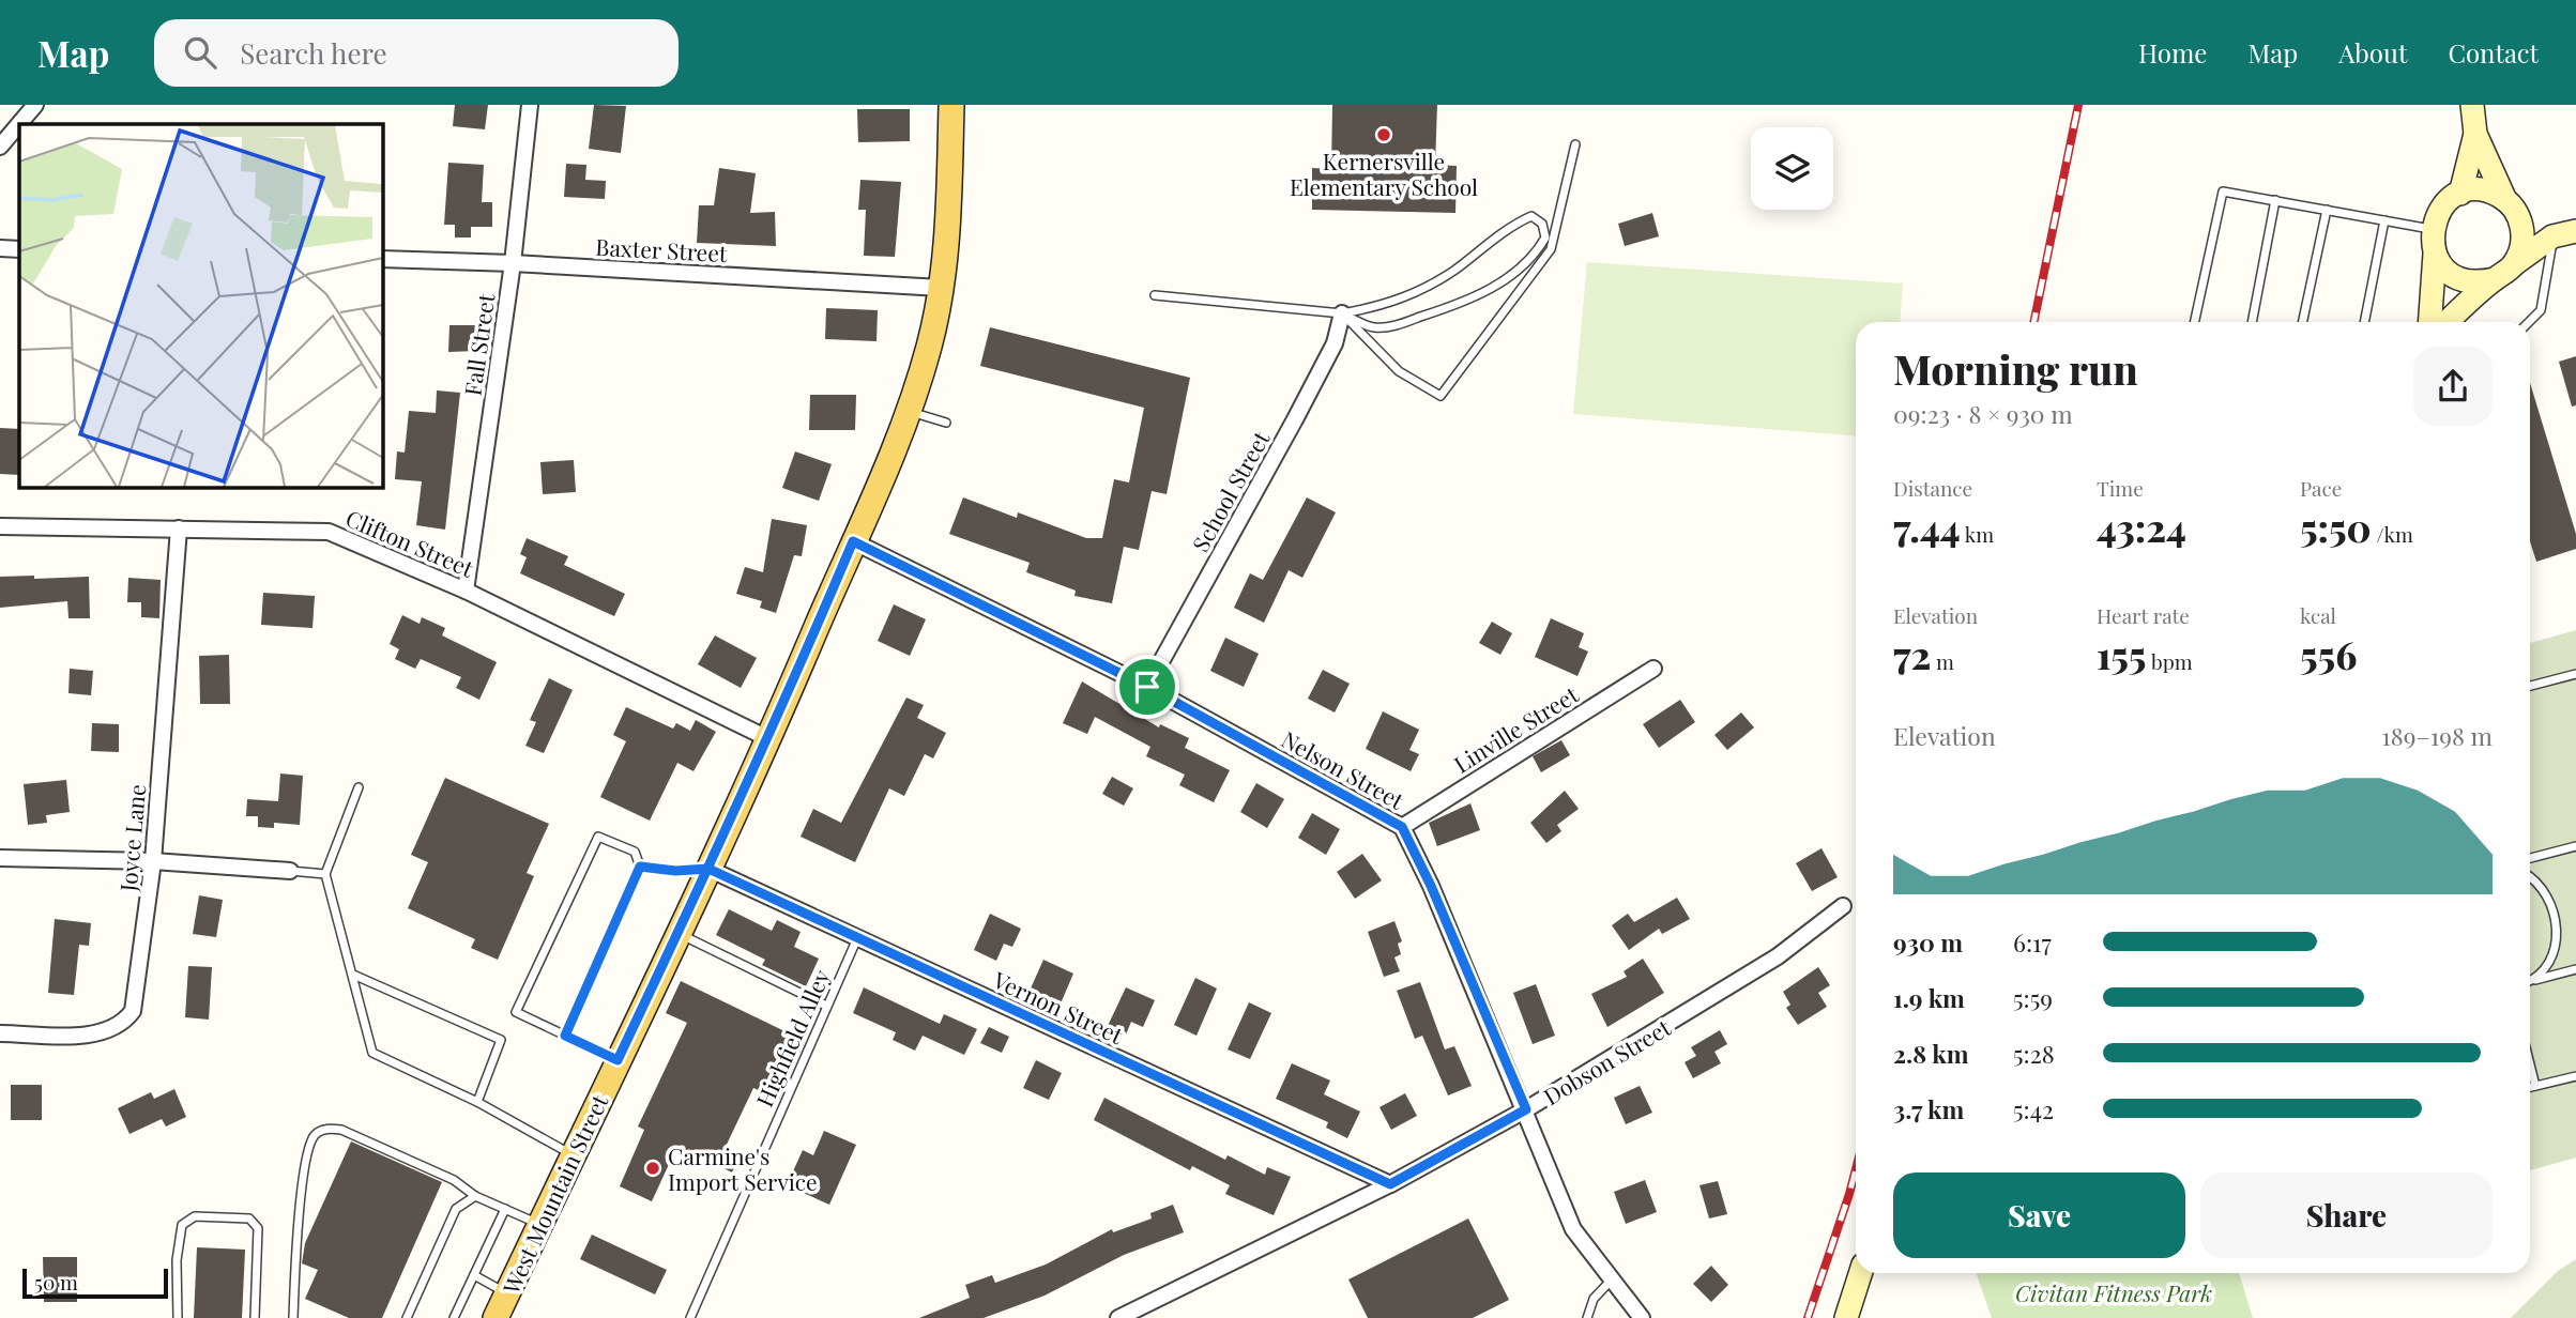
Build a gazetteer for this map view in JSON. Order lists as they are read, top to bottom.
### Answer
{
  "streets": {
    "main road": ["West Mountain Street"],
    "street": [
      "Baxter Street",
      "Fall Street",
      "School Street",
      "Clifton Street",
      "Linville Street",
      "Nelson Street",
      "Joyce Lane",
      "Vernon Street",
      "Dobson Street"
    ],
    "lane": ["Highfield Alley"]
  },
  "crossings": [
    ["Baxter Street", "Fall Street"],
    ["Baxter Street", "West Mountain Street"],
    ["Fall Street", "Clifton Street"],
    ["School Street", "Nelson Street"],
    ["Clifton Street", "Joyce Lane"],
    ["Clifton Street", "West Mountain Street"],
    ["Linville Street", "Nelson Street"],
    ["Nelson Street", "Dobson Street"],
    ["Nelson Street", "West Mountain Street"],
    ["Vernon Street", "Highfield Alley"],
    ["Vernon Street", "Dobson Street"],
    ["Vernon Street", "West Mountain Street"]
  ],
  "parks": ["Civitan Fitness Park"],
  "places": ["Kernersville Elementary School", "Carmine's Import Service"],
  "scale_bar": "50 m",
  "page": {
    "header": "Map",
    "search": "Search here",
    "nav": [
      "Home",
      "Map",
      "About",
      "Contact"
    ],
    "heading": ["Morning run", "09:23 · 8 × 930 m"],
    "stats": [
      ["Distance", "7.44 km"],
      ["Time", "43:24"],
      ["Pace", "5:50 /km"],
      ["Elevation", "72 m"],
      ["Heart rate", "155 bpm"],
      ["kcal", "556"]
    ],
    "chart": ["Elevation", "189–198 m"],
    "list": [
      {
        "name": "930 m",
        "note": "6:17"
      },
      {
        "name": "1.9 km",
        "note": "5:59"
      },
      {
        "name": "2.8 km",
        "note": "5:28"
      },
      {
        "name": "3.7 km",
        "note": "5:42"
      }
    ],
    "buttons": ["Save", "Share"],
    "scale": "50 m"
  }
}
